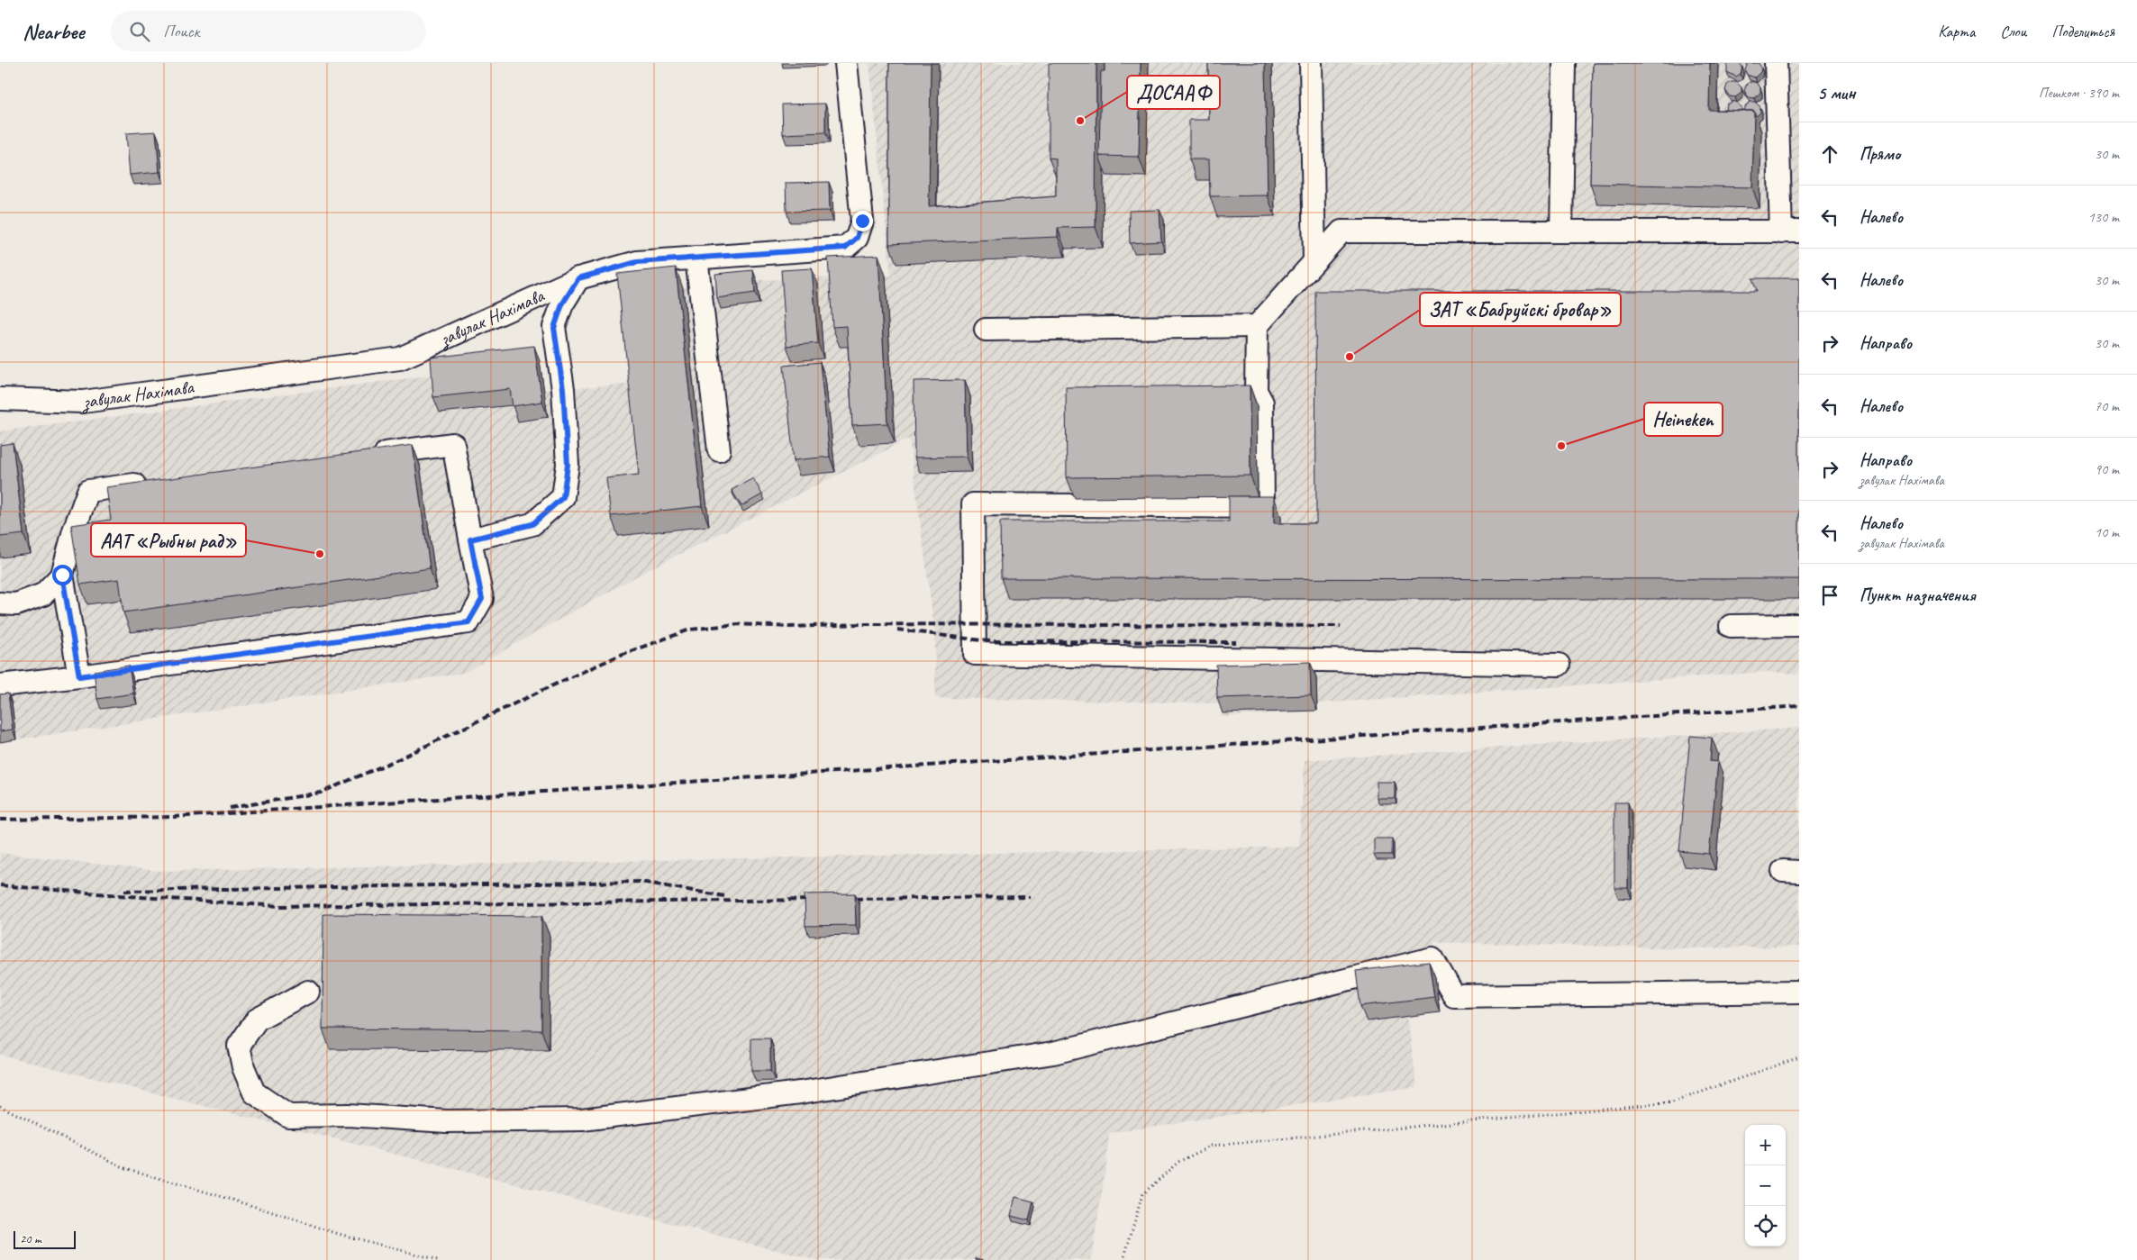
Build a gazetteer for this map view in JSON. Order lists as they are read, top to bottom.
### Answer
{
  "streets": {
    "street": ["завулак Нахімава"]
  },
  "places": [
    "ДОСААФ",
    "ЗАТ «Бабруйскі бровар»",
    "Heineken",
    "ААТ «Рыбны рад»"
  ],
  "scale_bar": "20 m",
  "page": {
    "header": "Nearbee",
    "search": "Поиск",
    "nav": ["Карта", "Слои", "Поделиться"],
    "heading": ["5 мин", "Пешком · 390 m"],
    "list": [
      ["Прямо", "30 m"],
      ["Налево", "130 m"],
      ["Налево", "30 m"],
      ["Направо", "30 m"],
      ["Налево", "70 m"],
      ["Направо", "завулак Нахімава", "90 m"],
      ["Налево", "завулак Нахімава", "10 m"],
      "Пункт назначения"
    ],
    "map_buttons": ["+", "−"],
    "scale": "20 m"
  }
}
